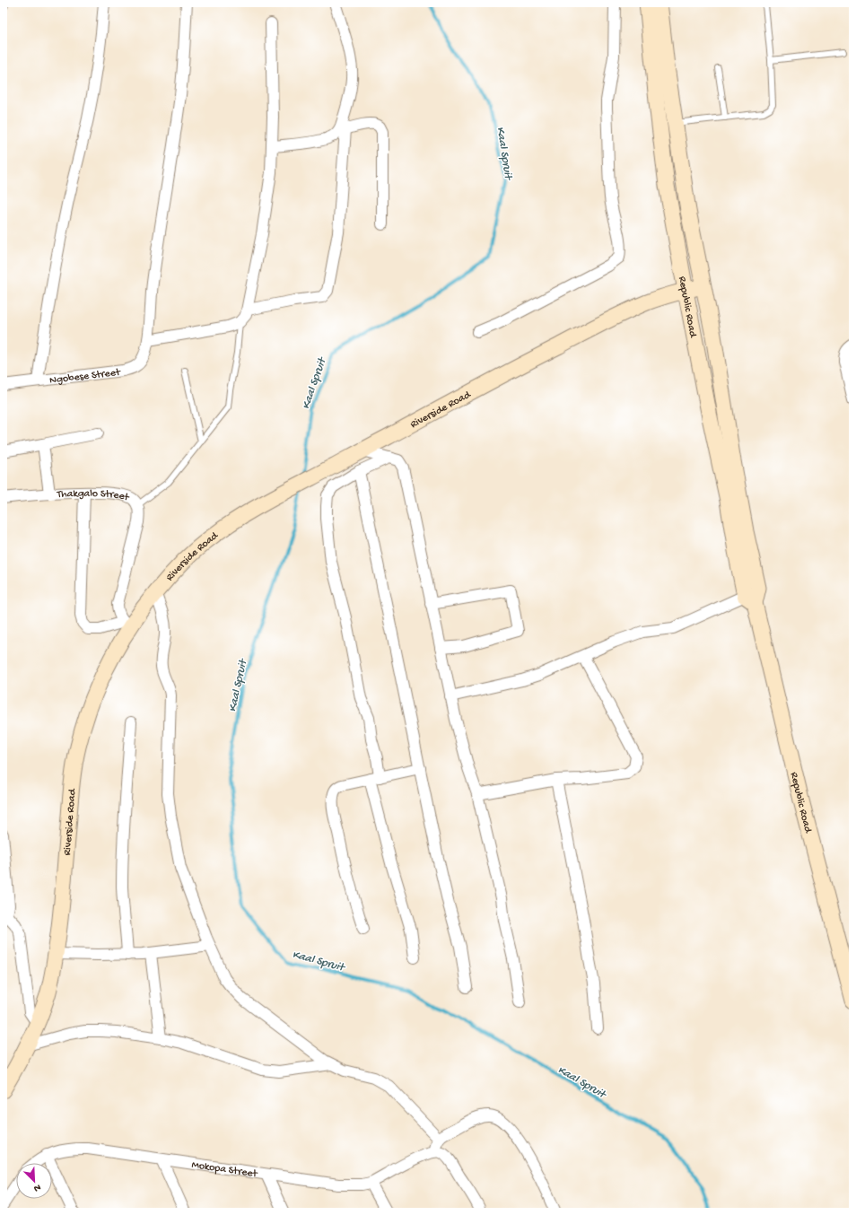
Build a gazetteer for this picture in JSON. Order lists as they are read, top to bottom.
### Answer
{
  "streets": {
    "street": [
      "Republic Road",
      "Ngobese Street",
      "Riverside Road",
      "Thakgalo Street",
      "Mokopa Street"
    ]
  },
  "crossings": [
    ["Republic Road", "Riverside Road"],
    ["Riverside Road", "Thakgalo Street"]
  ],
  "water": ["Kaal Spruit"],
  "north": "bottom right"
}
